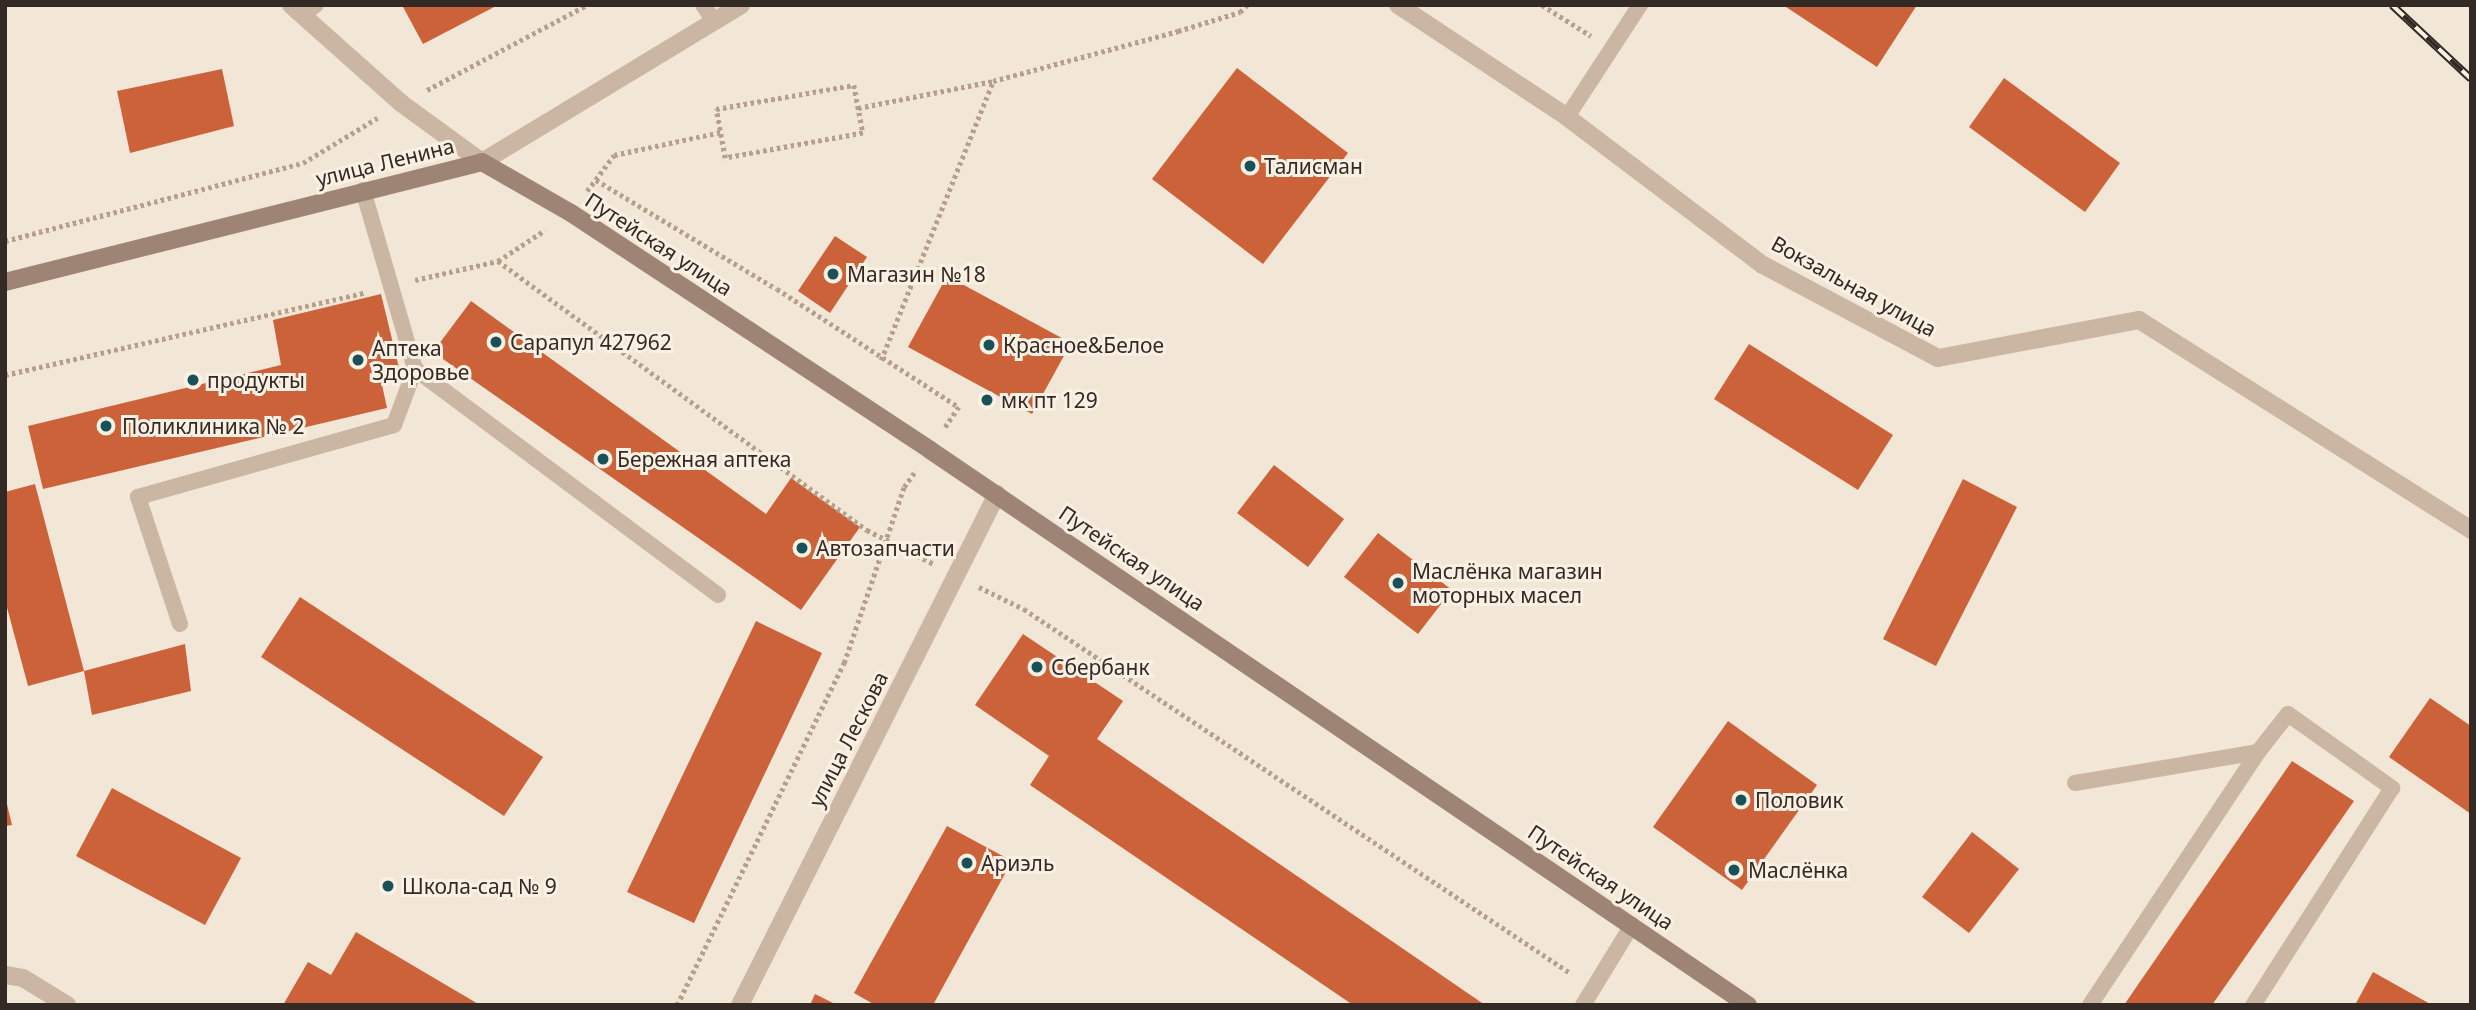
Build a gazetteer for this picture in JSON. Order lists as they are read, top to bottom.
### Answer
{
  "streets": {
    "main road": ["улица Ленина", "Путейская улица"],
    "street": ["Вокзальная улица", "улица Лескова"]
  },
  "crossings": [
    ["улица Ленина", "Путейская улица"],
    ["Путейская улица", "улица Лескова"]
  ],
  "places": [
    "Талисман",
    "Магазин №18",
    "Сарапул 427962",
    "Красное&Белое",
    "Аптека Здоровье",
    "продукты",
    "мк пт 129",
    "Поликлиника № 2",
    "Бережная аптека",
    "Автозапчасти",
    "Маслёнка магазин моторных масел",
    "Сбербанк",
    "Половик",
    "Ариэль",
    "Маслёнка",
    "Школа-сад № 9"
  ]
}
